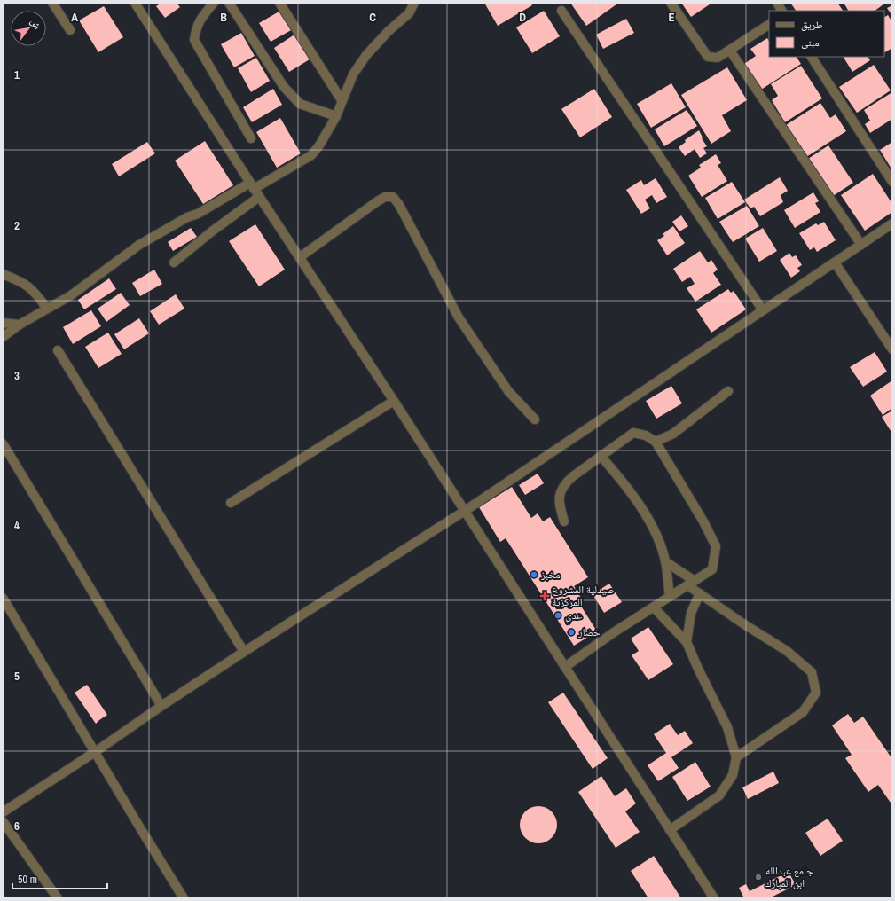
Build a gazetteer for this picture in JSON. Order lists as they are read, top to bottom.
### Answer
{
  "places": {
    "other": [
      "مخبز",
      "عدي",
      "خضار",
      "جامع عبدالله ابن المبارك"
    ],
    "health": ["صيدلية المشروع المركزية"]
  },
  "legend": ["طريق", "مبنى"],
  "scale_bar": "50 m",
  "north": "top right",
  "grid": {
    "columns": [
      "A",
      "B",
      "C",
      "D",
      "E"
    ],
    "rows": [
      "1",
      "2",
      "3",
      "4",
      "5",
      "6"
    ]
  }
}
